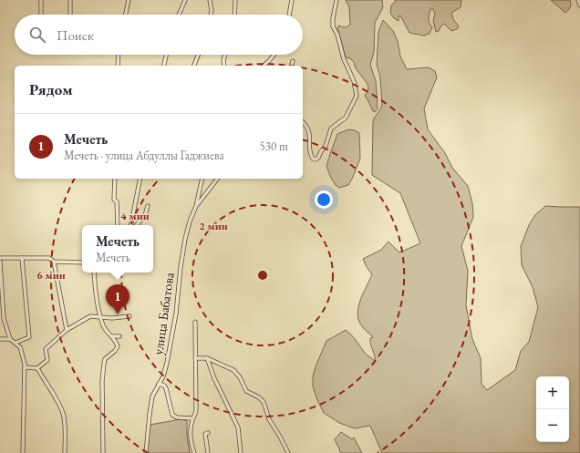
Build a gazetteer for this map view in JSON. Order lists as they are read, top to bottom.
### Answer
{
  "streets": {
    "street": ["улица Бабатова"]
  },
  "page": {
    "search": "Поиск",
    "heading": "Рядом",
    "list": [
      {
        "mark": "1",
        "name": "Мечеть",
        "note": "Мечеть · улица Абдуллы Гаджиева",
        "value": "530 m"
      }
    ],
    "popup": ["Мечеть", "Мечеть"],
    "pins": "1",
    "map_buttons": ["+", "−"]
  },
  "rings": ["4 мин", "2 мин", "6 мин"]
}
